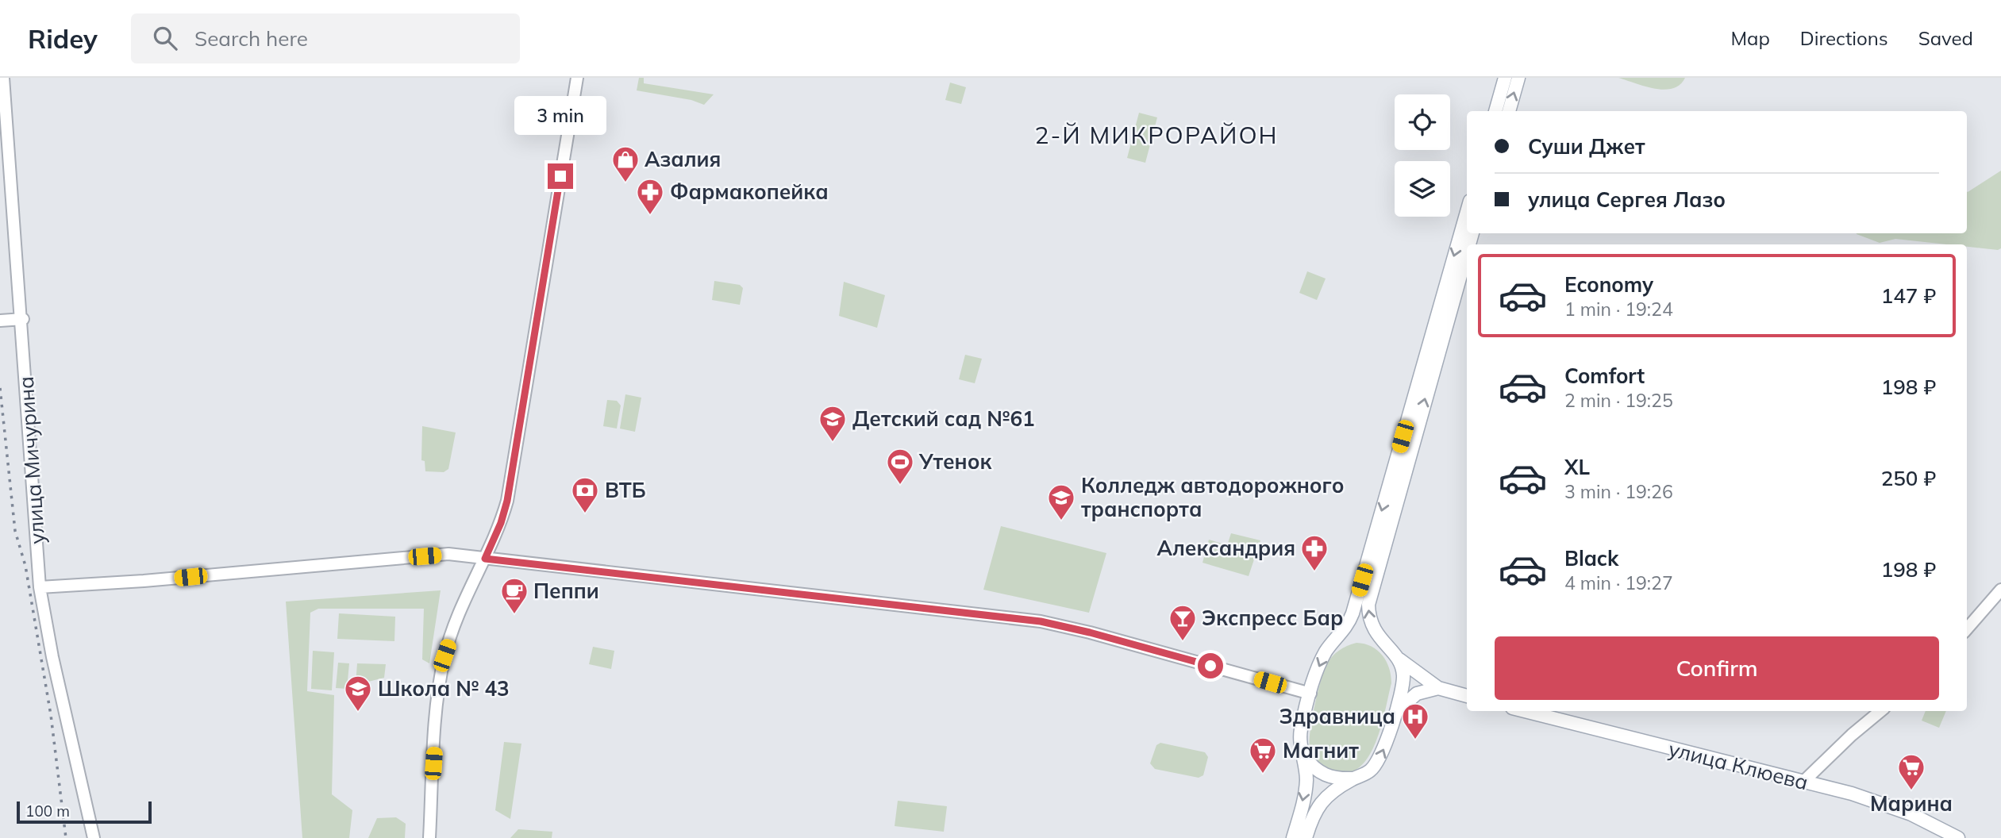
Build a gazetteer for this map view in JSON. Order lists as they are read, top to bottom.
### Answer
{
  "streets": {
    "main road": ["улица Клюева"],
    "street": ["улица Мичурина"]
  },
  "districts": ["2-Й МИКРОРАЙОН"],
  "places": {
    "shop": ["Азалия"],
    "pharmacy": ["Фармакопейка", "Александрия"],
    "school or university": ["Детский сад №61", "Колледж автодорожного транспорта", "Школа № 43"],
    "sports": ["Утенок"],
    "bank": ["ВТБ"],
    "cafe": ["Пеппи"],
    "bar": ["Экспресс Бар"],
    "hospital": ["Здравница"],
    "supermarket": ["Магнит", "Марина"]
  },
  "scale_bar": "100 m",
  "page": {
    "header": "Ridey",
    "search": "Search here",
    "nav": ["Map", "Directions", "Saved"],
    "bubble": "3 min",
    "banner": ["Суши Джет", "улица Сергея Лазо"],
    "list": [
      {
        "name": "Economy",
        "note": "1 min · 19:24",
        "value": "147 ₽"
      },
      {
        "name": "Comfort",
        "note": "2 min · 19:25",
        "value": "198 ₽"
      },
      {
        "name": "XL",
        "note": "3 min · 19:26",
        "value": "250 ₽"
      },
      {
        "name": "Black",
        "note": "4 min · 19:27",
        "value": "198 ₽"
      }
    ],
    "buttons": "Confirm",
    "scale": "100 m"
  }
}
